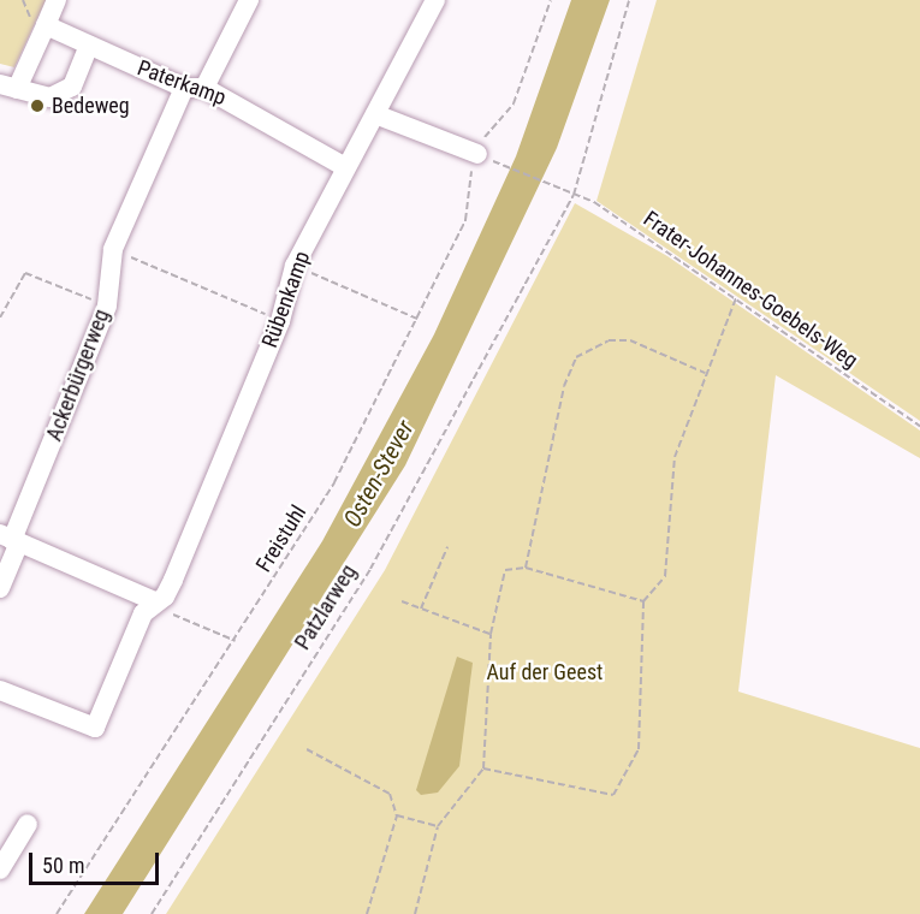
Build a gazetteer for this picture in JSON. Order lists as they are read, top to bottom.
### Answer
{
  "streets": {
    "street": ["Paterkamp", "Rübenkamp", "Ackerbürgerweg"],
    "path": ["Frater-Johannes-Goebels-Weg", "Freistuhl", "Patzlarweg"]
  },
  "crossings": [
    ["Paterkamp", "Rübenkamp"],
    ["Paterkamp", "Ackerbürgerweg"],
    ["Frater-Johannes-Goebels-Weg", "Freistuhl"],
    ["Frater-Johannes-Goebels-Weg", "Patzlarweg"]
  ],
  "water": ["Osten-Stever"],
  "parks": ["Auf der Geest"],
  "places": ["Bedeweg"],
  "scale_bar": "50 m"
}
